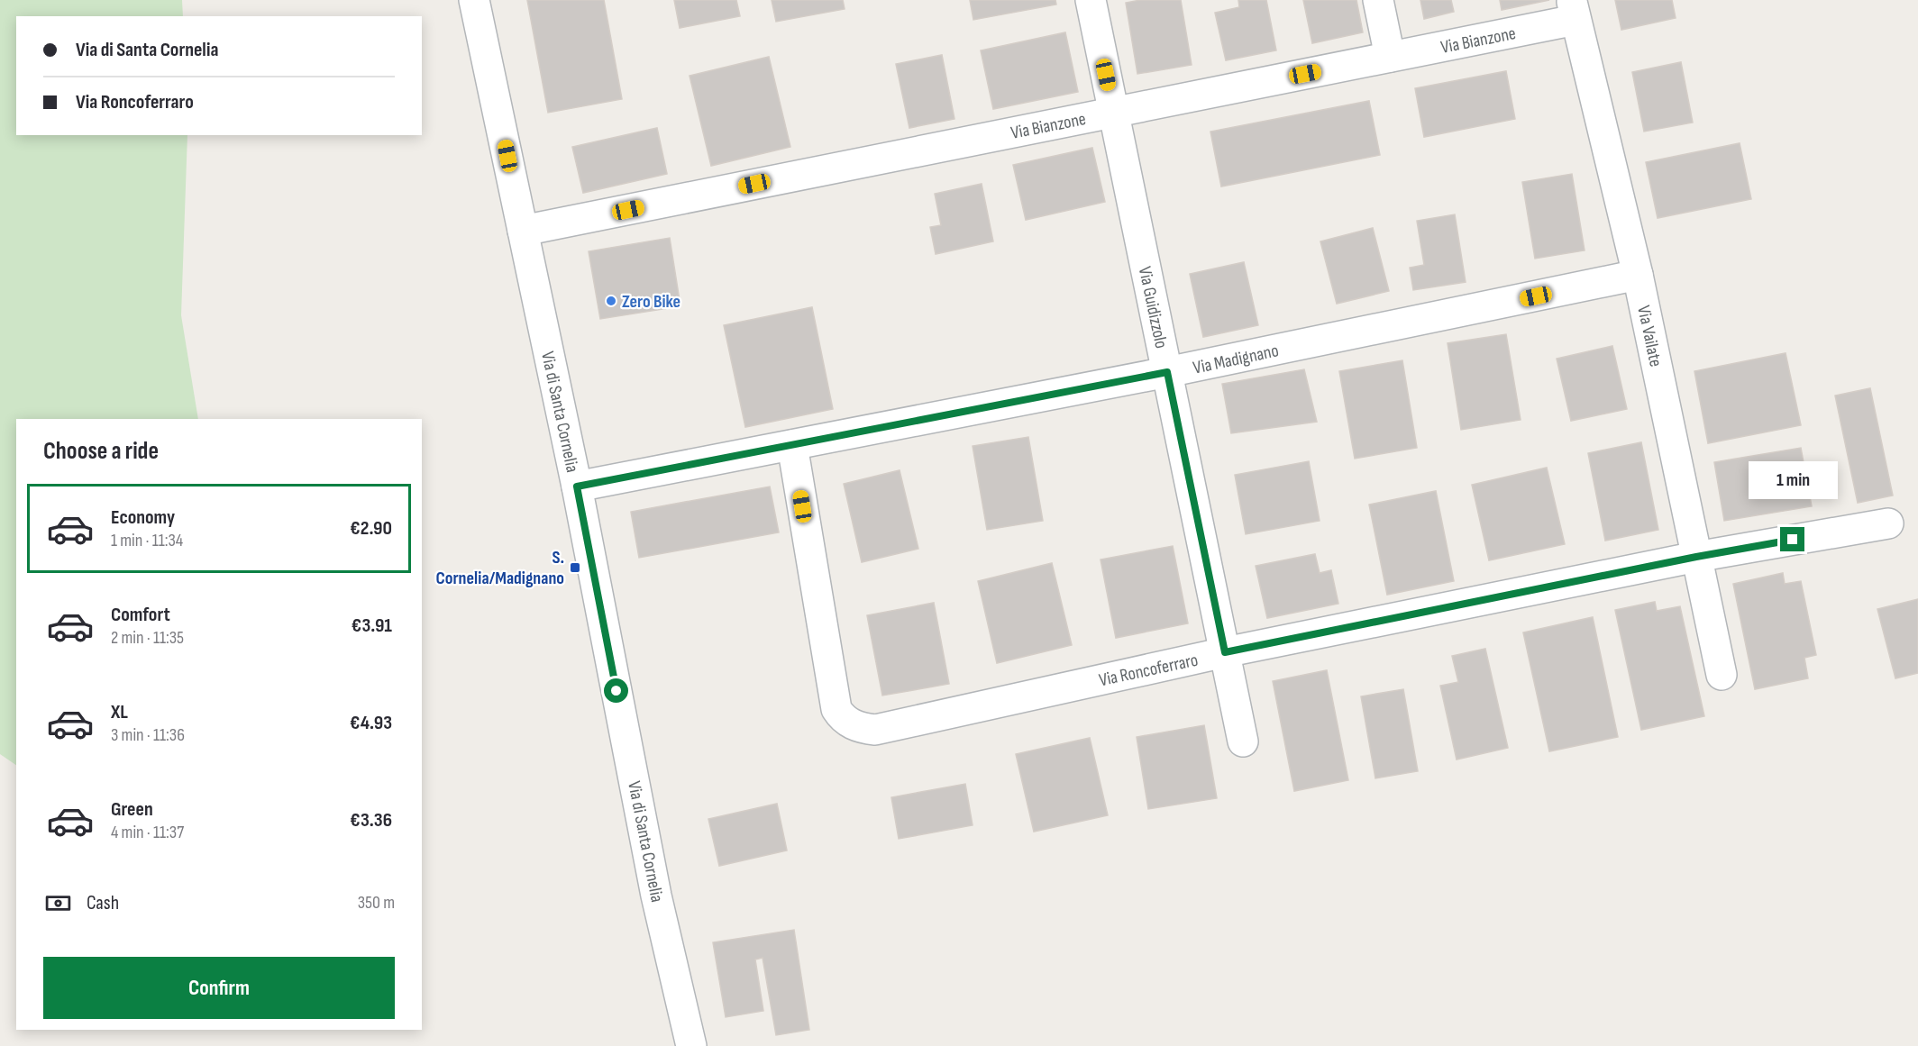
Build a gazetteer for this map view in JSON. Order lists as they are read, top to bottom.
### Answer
{
  "streets": {
    "street": [
      "Via Bianzone",
      "Via Guidizzolo",
      "Via Vailate",
      "Via Madignano",
      "Via di Santa Cornelia",
      "Via Roncoferraro"
    ]
  },
  "crossings": [
    ["Via Bianzone", "Via Guidizzolo"],
    ["Via Bianzone", "Via Vailate"],
    ["Via Bianzone", "Via di Santa Cornelia"],
    ["Via Guidizzolo", "Via Madignano"],
    ["Via Guidizzolo", "Via Roncoferraro"],
    ["Via Vailate", "Via Madignano"],
    ["Via Vailate", "Via Roncoferraro"],
    ["Via Madignano", "Via di Santa Cornelia"],
    ["Via Madignano", "Via Roncoferraro"]
  ],
  "places": {
    "other": ["Zero Bike"],
    "transit": ["S. Cornelia/Madignano"]
  },
  "page": {
    "banner": ["Via di Santa Cornelia", "Via Roncoferraro"],
    "heading": "Choose a ride",
    "bubble": "1 min",
    "list": [
      {
        "name": "Economy",
        "note": "1 min · 11:34",
        "value": "€2.90"
      },
      {
        "name": "Comfort",
        "note": "2 min · 11:35",
        "value": "€3.91"
      },
      {
        "name": "XL",
        "note": "3 min · 11:36",
        "value": "€4.93"
      },
      {
        "name": "Green",
        "note": "4 min · 11:37",
        "value": "€3.36"
      }
    ],
    "pay": ["Cash", "350 m"],
    "buttons": "Confirm"
  }
}
